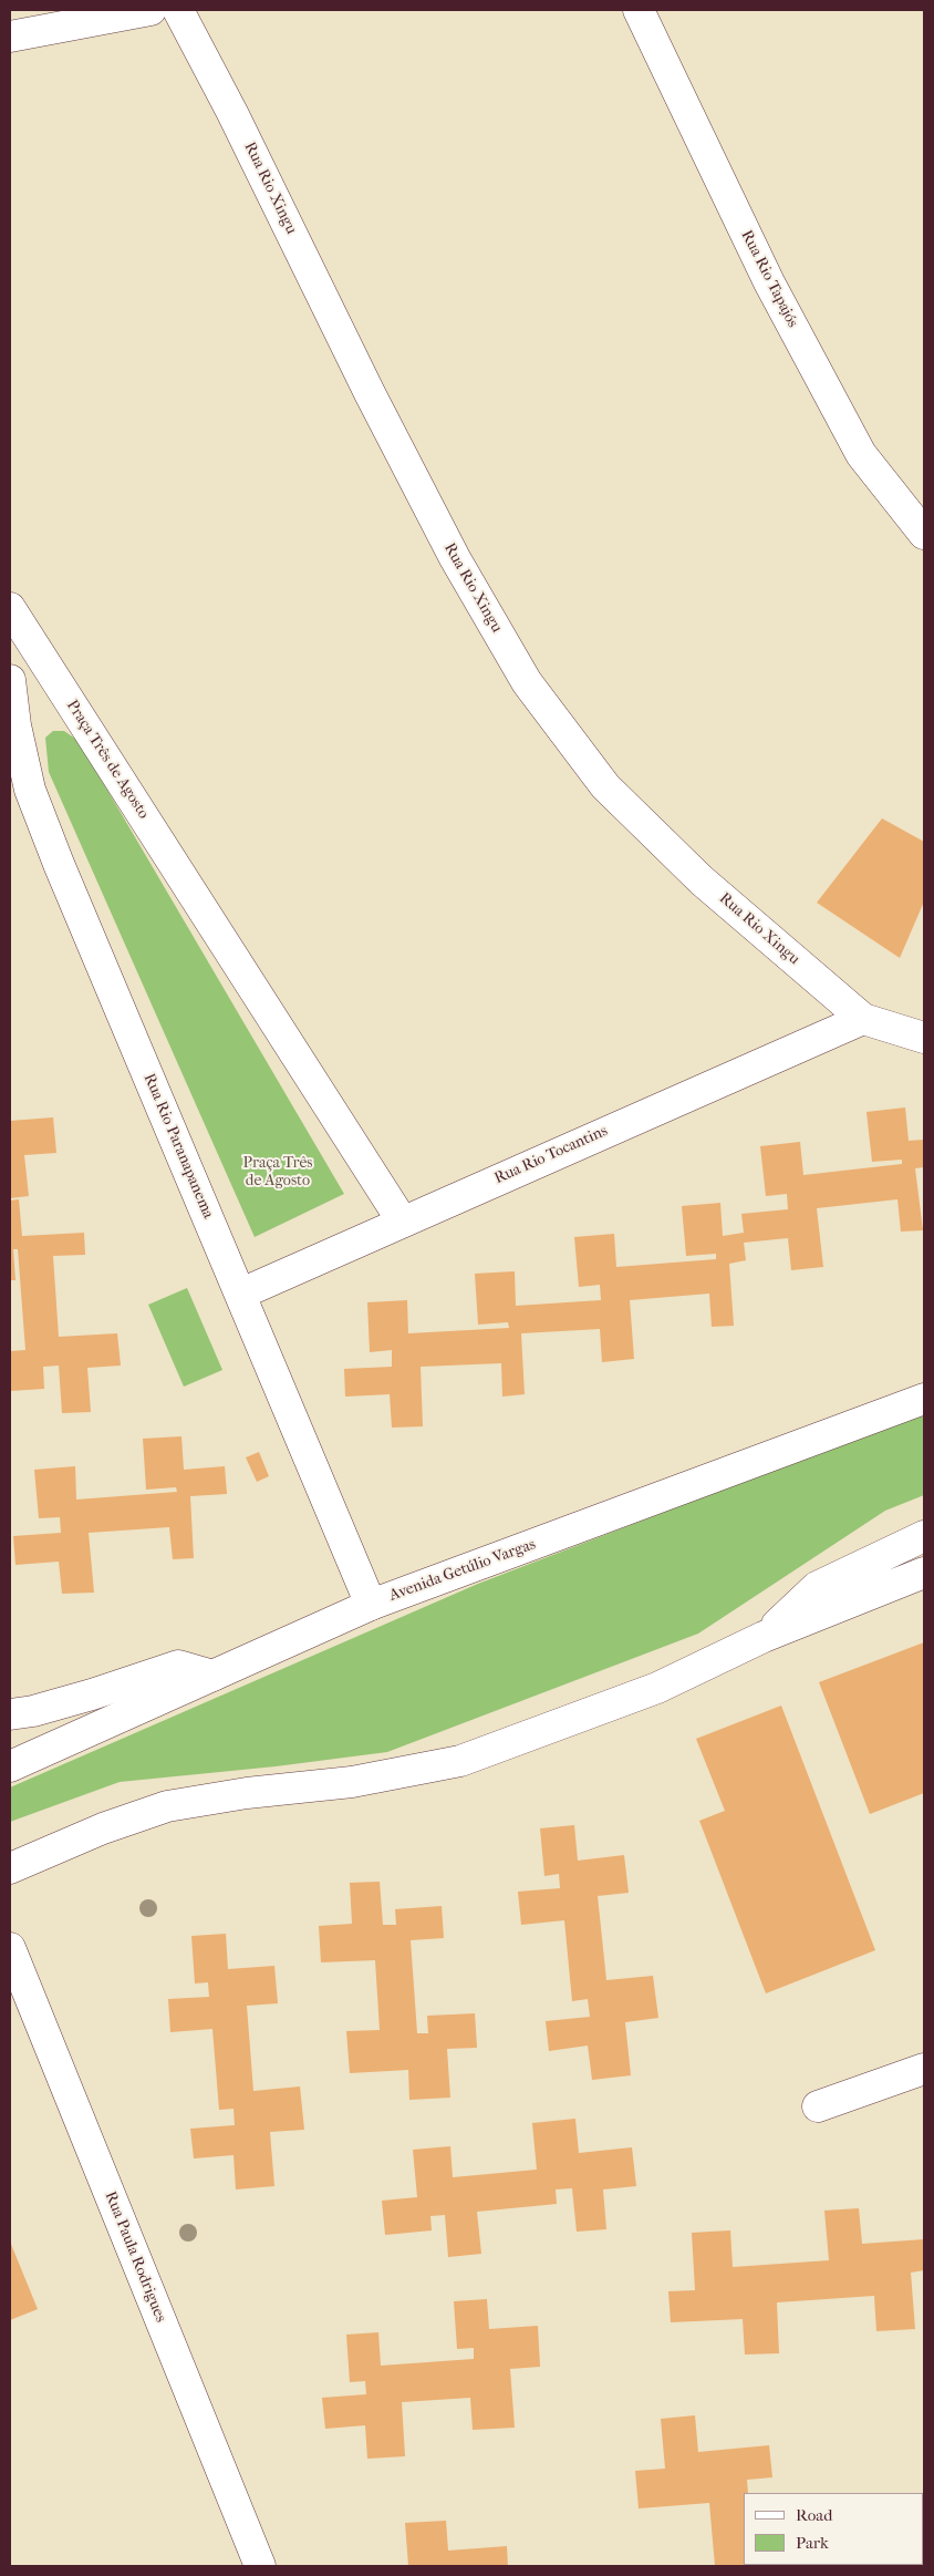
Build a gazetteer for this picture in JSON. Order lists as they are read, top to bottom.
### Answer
{
  "streets": {
    "main road": [
      "Rua Rio Xingu",
      "Rua Rio Tapajós",
      "Praça Três de Agosto",
      "Rua Rio Paranapanema",
      "Rua Rio Tocantins",
      "Avenida Getúlio Vargas",
      "Rua Paula Rodrigues"
    ]
  },
  "crossings": [
    ["Rua Rio Xingu", "Rua Rio Tocantins"],
    ["Praça Três de Agosto", "Rua Rio Tocantins"],
    ["Rua Rio Paranapanema", "Rua Rio Tocantins"],
    ["Rua Rio Paranapanema", "Avenida Getúlio Vargas"]
  ],
  "parks": ["Praça Três de Agosto"],
  "legend": ["Road", "Park"]
}
